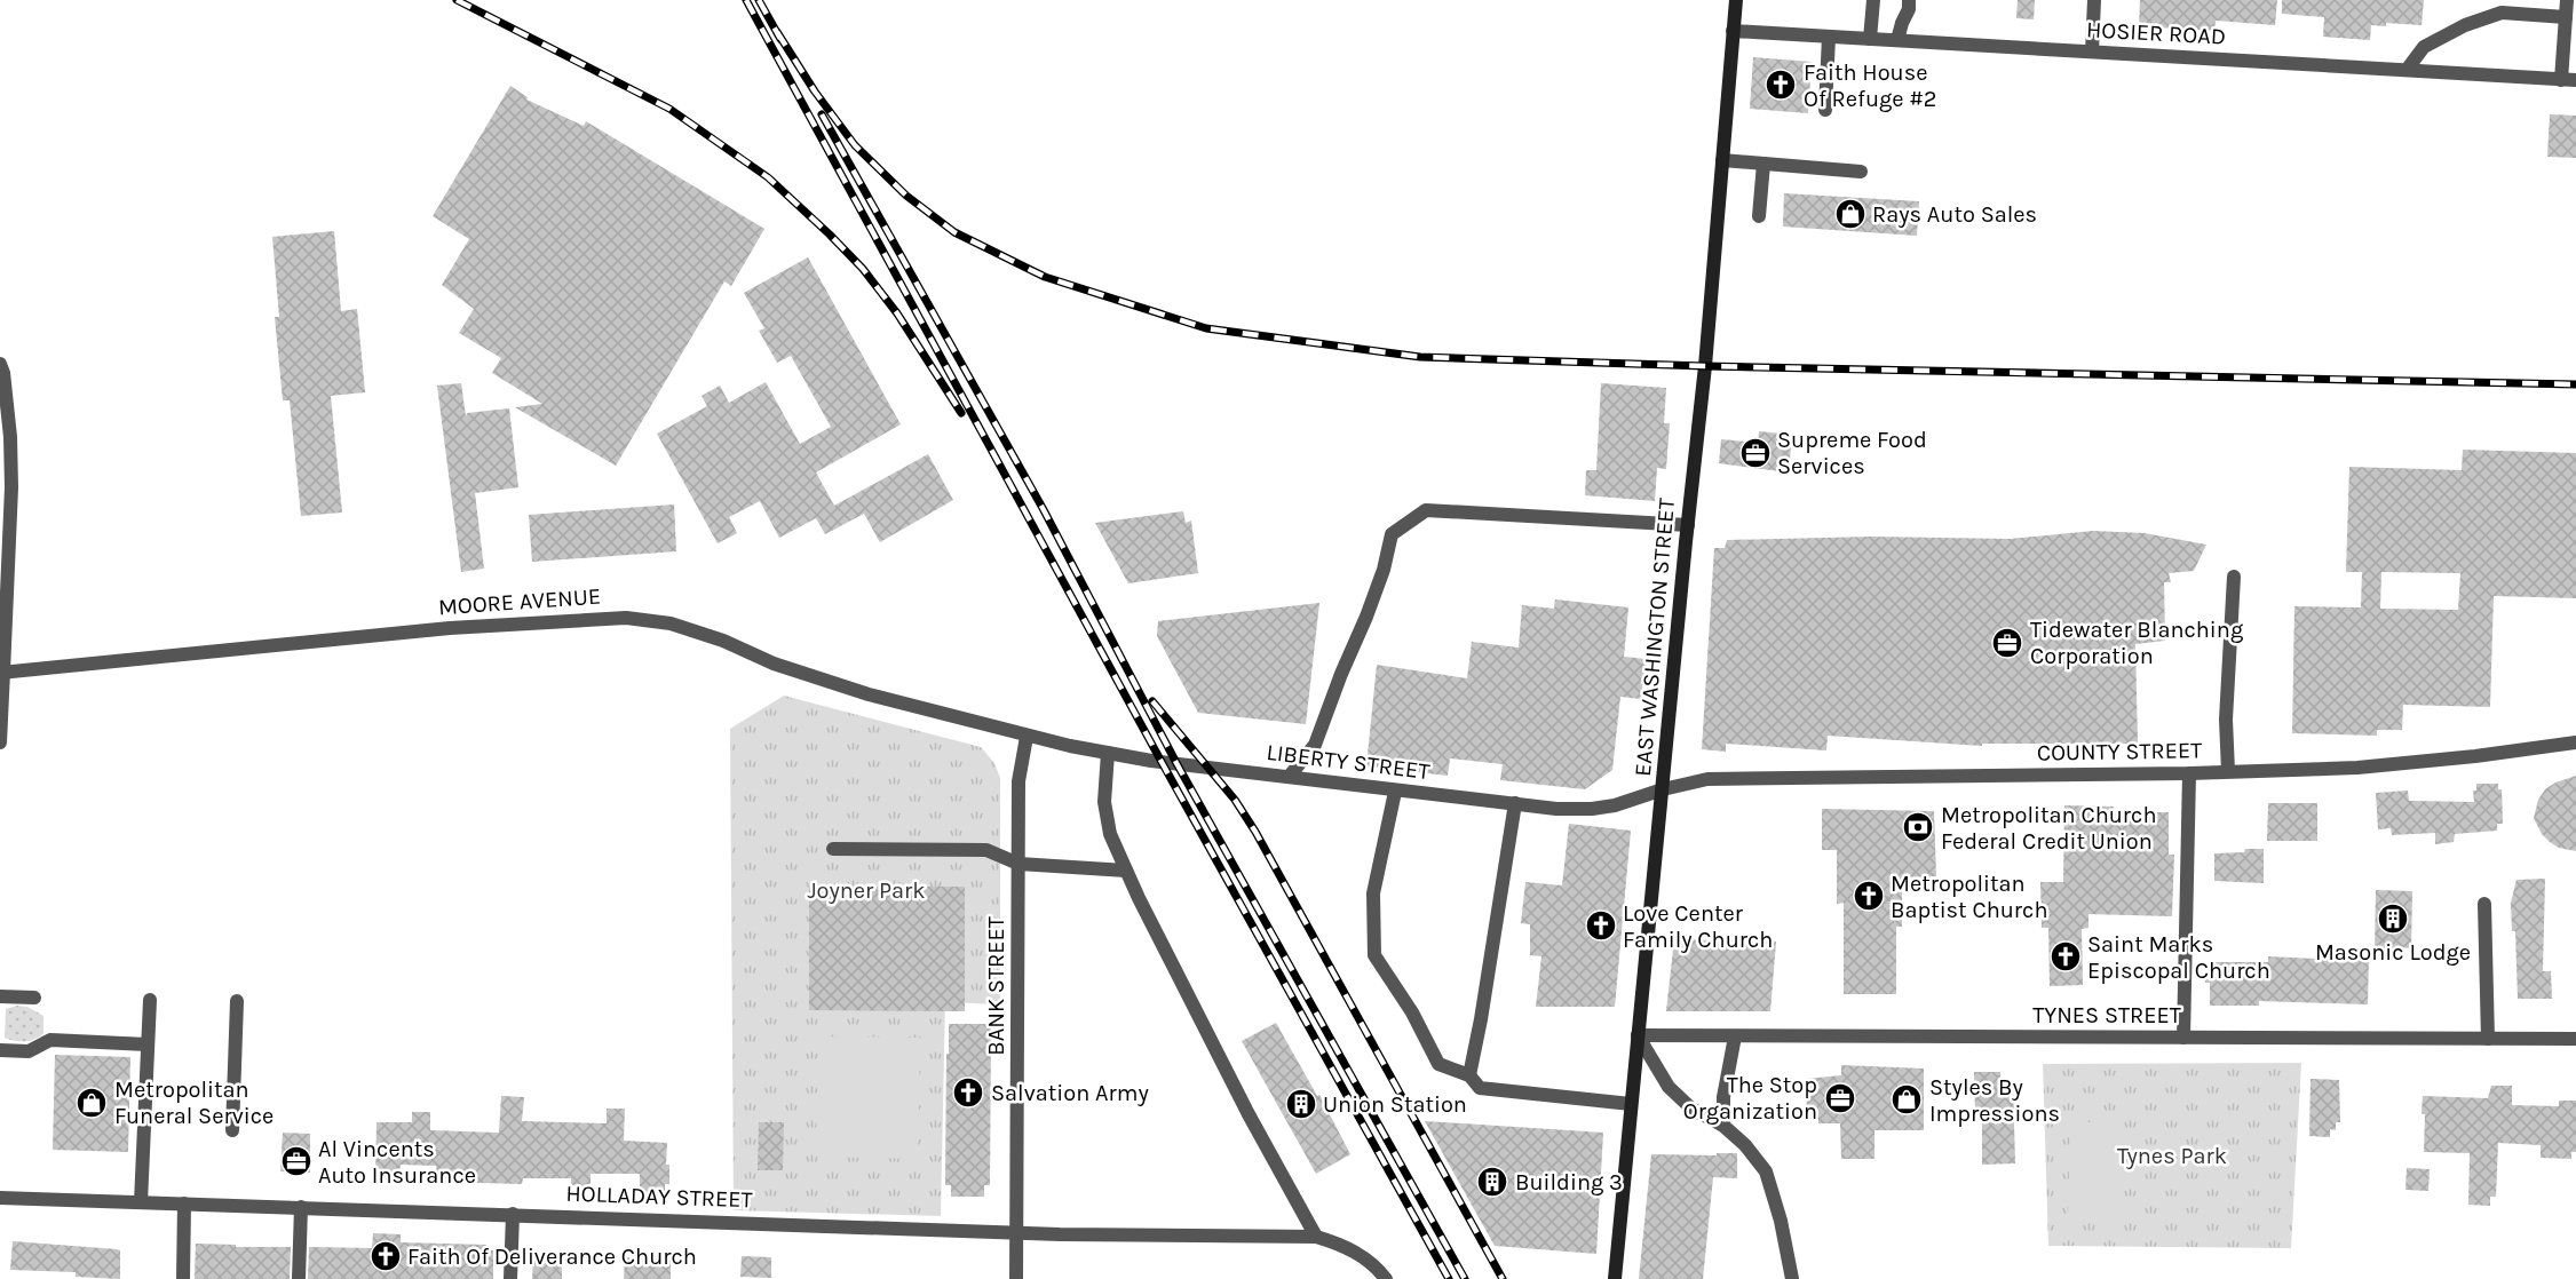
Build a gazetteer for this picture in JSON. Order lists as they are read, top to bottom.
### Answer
{
  "streets": {
    "main road": ["EAST WASHINGTON STREET"],
    "street": [
      "HOSIER ROAD",
      "MOORE AVENUE",
      "COUNTY STREET",
      "LIBERTY STREET",
      "BANK STREET",
      "TYNES STREET",
      "HOLLADAY STREET"
    ]
  },
  "crossings": [
    ["HOSIER ROAD", "EAST WASHINGTON STREET"],
    ["MOORE AVENUE", "LIBERTY STREET"],
    ["MOORE AVENUE", "BANK STREET"],
    ["EAST WASHINGTON STREET", "COUNTY STREET"],
    ["EAST WASHINGTON STREET", "LIBERTY STREET"],
    ["EAST WASHINGTON STREET", "TYNES STREET"],
    ["COUNTY STREET", "LIBERTY STREET"],
    ["LIBERTY STREET", "BANK STREET"],
    ["BANK STREET", "HOLLADAY STREET"]
  ],
  "parks": ["Joyner Park", "Tynes Park"],
  "places": {
    "church": [
      "Faith House Of Refuge #2",
      "Metropolitan Baptist Church",
      "Love Center Family Church",
      "Saint Marks Episcopal Church",
      "Salvation Army",
      "Faith Of Deliverance Church"
    ],
    "shop": ["Rays Auto Sales", "Styles By Impressions", "Metropolitan Funeral Service"],
    "office": [
      "Supreme Food Services",
      "Tidewater Blanching Corporation",
      "The Stop Organization",
      "Al Vincents Auto Insurance"
    ],
    "bank": ["Metropolitan Church Federal Credit Union"],
    "building": ["Masonic Lodge", "Union Station", "Building 3"]
  }
}
